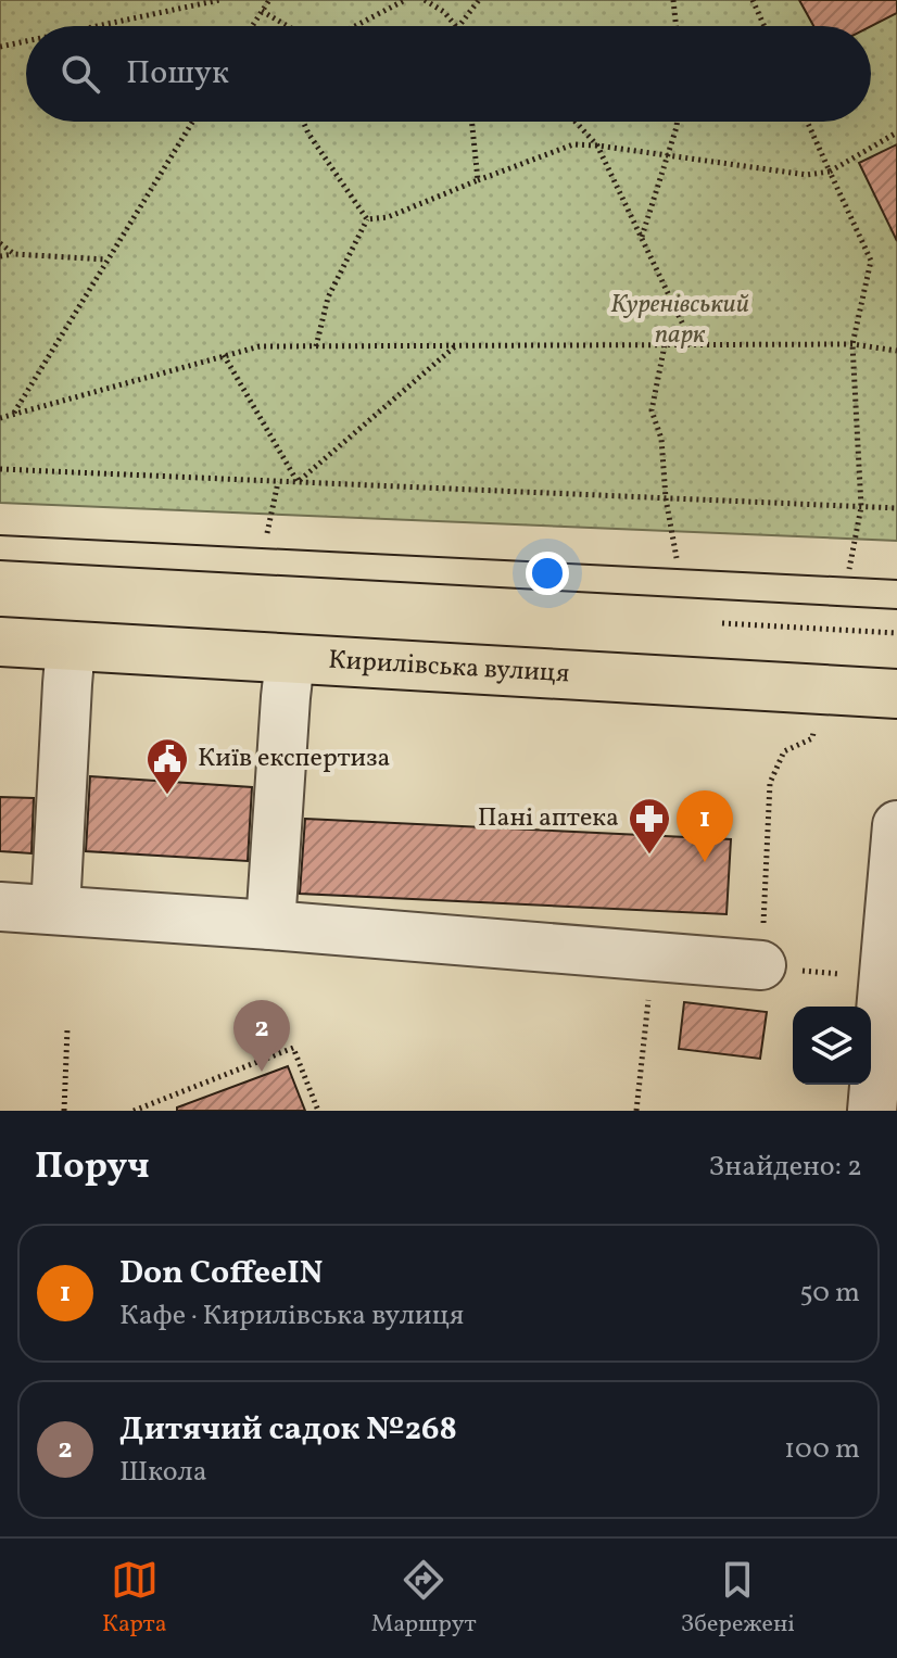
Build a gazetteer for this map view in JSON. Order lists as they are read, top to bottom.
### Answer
{
  "streets": {
    "main road": ["Кирилівська вулиця"]
  },
  "parks": ["Куренівський парк"],
  "places": {
    "public building": ["Київ експертиза"],
    "pharmacy": ["Пані аптека"]
  },
  "page": {
    "search": "Пошук",
    "pins": ["1", "2"],
    "heading": ["Поруч", "Знайдено: 2"],
    "list": [
      {
        "mark": "1",
        "name": "Don CoffeeIN",
        "note": "Кафе · Кирилівська вулиця",
        "value": "50 m"
      },
      {
        "mark": "2",
        "name": "Дитячий садок №268",
        "note": "Школа",
        "value": "100 m"
      }
    ],
    "nav": ["Карта", "Маршрут", "Збережені"]
  }
}
